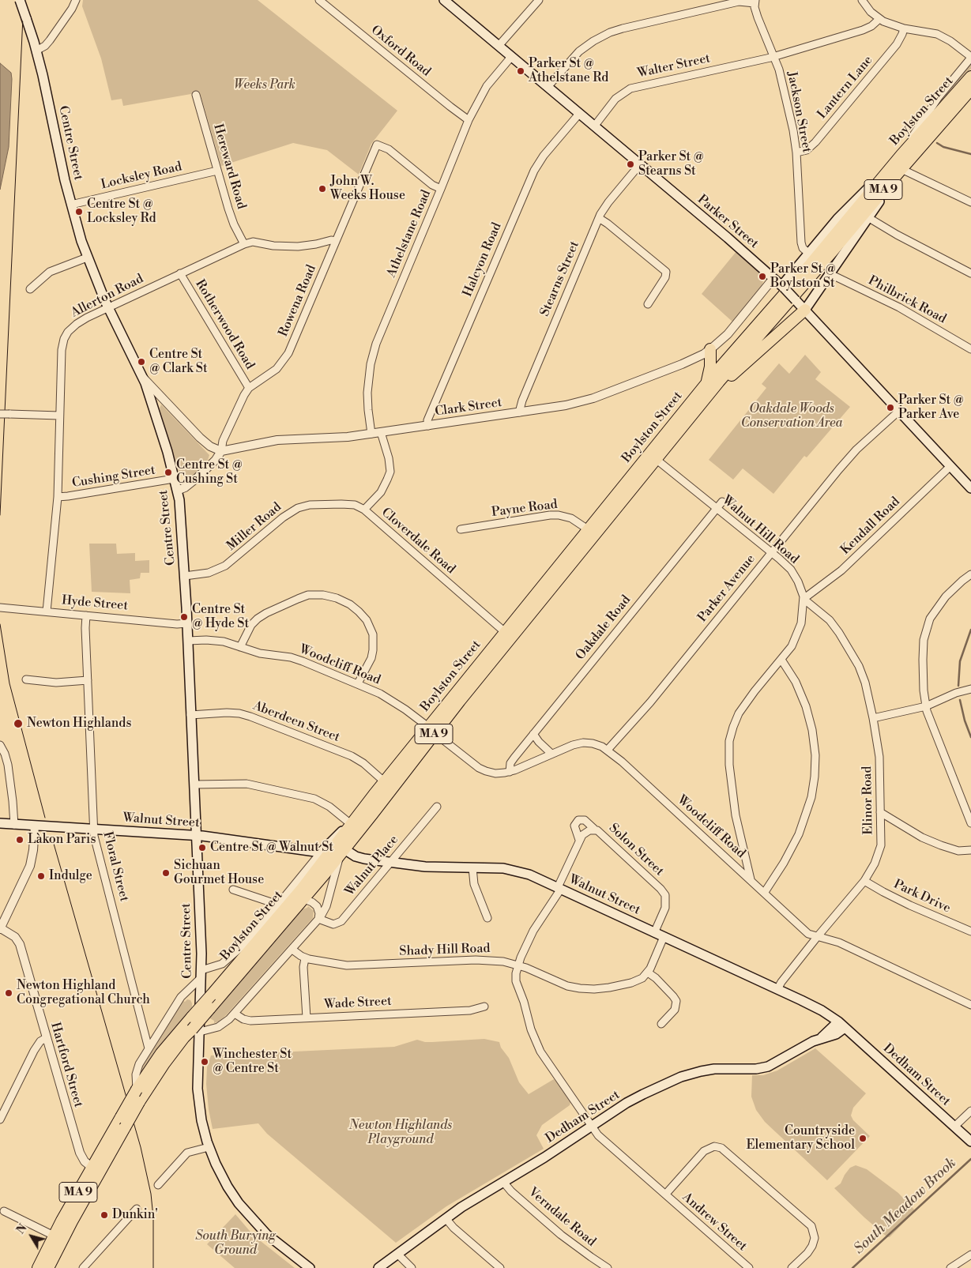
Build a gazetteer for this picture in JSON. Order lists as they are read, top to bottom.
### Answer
{
  "streets": {
    "highway": ["Boylston Street", "MA 9"],
    "main road": [
      "Centre Street",
      "Parker Street",
      "Walnut Street",
      "Dedham Street"
    ],
    "street": [
      "Oxford Road",
      "Walter Street",
      "Lantern Lane",
      "Jackson Street",
      "Hereward Road",
      "Locksley Road",
      "Athelstane Road",
      "Halcyon Road",
      "Stearns Street",
      "Allerton Road",
      "Philbrick Road",
      "Rowena Road",
      "Rotherwood Road",
      "Clark Street",
      "Cushing Street",
      "Payne Road",
      "Kendall Road",
      "Miller Road",
      "Walnut Hill Road",
      "Cloverdale Road",
      "Parker Avenue",
      "Hyde Street",
      "Oakdale Road",
      "Woodcliff Road",
      "Aberdeen Street",
      "Elinor Road",
      "Solon Street",
      "Walnut Place",
      "Floral Street",
      "Park Drive",
      "Shady Hill Road",
      "Wade Street",
      "Hartford Street",
      "Verndale Road",
      "Andrew Street"
    ]
  },
  "crossings": [
    ["Oxford Road", "Athelstane Road"],
    ["Walter Street", "Jackson Street"],
    ["Walter Street", "Parker Street"],
    ["Lantern Lane", "Jackson Street"],
    ["Boylston Street", "Jackson Street"],
    ["Boylston Street", "Centre Street"],
    ["Boylston Street", "Parker Street"],
    ["Boylston Street", "Philbrick Road"],
    ["Boylston Street", "Payne Road"],
    ["Boylston Street", "Walnut Hill Road"],
    ["Boylston Street", "Cloverdale Road"],
    ["Boylston Street", "Woodcliff Road"],
    ["Boylston Street", "Aberdeen Street"],
    ["Boylston Street", "Walnut Street"],
    ["Boylston Street", "Hartford Street"],
    ["Centre Street", "Locksley Road"],
    ["Centre Street", "Allerton Road"],
    ["Centre Street", "Cushing Street"],
    ["Centre Street", "Miller Road"],
    ["Centre Street", "Hyde Street"],
    ["Centre Street", "Woodcliff Road"],
    ["Centre Street", "Aberdeen Street"],
    ["Centre Street", "Walnut Street"],
    ["Hereward Road", "Locksley Road"],
    ["Hereward Road", "Allerton Road"],
    ["Parker Street", "Athelstane Road"],
    ["Parker Street", "Halcyon Road"],
    ["Parker Street", "Stearns Street"],
    ["Parker Street", "Kendall Road"],
    ["Parker Street", "Parker Avenue"],
    ["Athelstane Road", "Rowena Road"],
    ["Athelstane Road", "Clark Street"],
    ["Halcyon Road", "Clark Street"],
    ["Stearns Street", "Clark Street"],
    ["Allerton Road", "Rowena Road"],
    ["Allerton Road", "Rotherwood Road"],
    ["Allerton Road", "Cushing Street"],
    ["Allerton Road", "Hyde Street"],
    ["Rowena Road", "Rotherwood Road"],
    ["Rowena Road", "Clark Street"],
    ["Clark Street", "Cloverdale Road"],
    ["Kendall Road", "Walnut Hill Road"],
    ["Kendall Road", "Elinor Road"],
    ["Miller Road", "Cloverdale Road"],
    ["Walnut Hill Road", "Parker Avenue"],
    ["Walnut Hill Road", "Oakdale Road"],
    ["Walnut Hill Road", "Woodcliff Road"],
    ["Walnut Hill Road", "Elinor Road"],
    ["Parker Avenue", "Woodcliff Road"],
    ["Hyde Street", "Floral Street"],
    ["Oakdale Road", "Woodcliff Road"],
    ["Woodcliff Road", "Elinor Road"],
    ["Elinor Road", "Walnut Street"],
    ["Elinor Road", "Park Drive"],
    ["Walnut Street", "Solon Street"],
    ["Walnut Street", "Walnut Place"],
    ["Walnut Street", "Floral Street"],
    ["Walnut Street", "Dedham Street"],
    ["Shady Hill Road", "Andrew Street"],
    ["Dedham Street", "Verndale Road"],
    ["Dedham Street", "Andrew Street"]
  ],
  "water": ["South Meadow Brook"],
  "parks": [
    "Weeks Park",
    "Oakdale Woods Conservation Area",
    "Newton Highlands Playground",
    "South Burying Ground"
  ],
  "places": [
    "Parker St @ Athelstane Rd",
    "Parker St @ Stearns St",
    "John W. Weeks House",
    "Centre St @ Locksley Rd",
    "Parker St @ Boylston St",
    "Centre St @ Clark St",
    "Parker St @ Parker Ave",
    "Centre St @ Cushing St",
    "Centre St @ Hyde St",
    "Newton Highlands",
    "Làkon Paris",
    "Centre St @ Walnut St",
    "Sichuan Gourmet House",
    "Indulge",
    "Newton Highland Congregational Church",
    "Winchester St @ Centre St",
    "Countryside Elementary School",
    "Dunkin'"
  ],
  "north": "top left"
}
